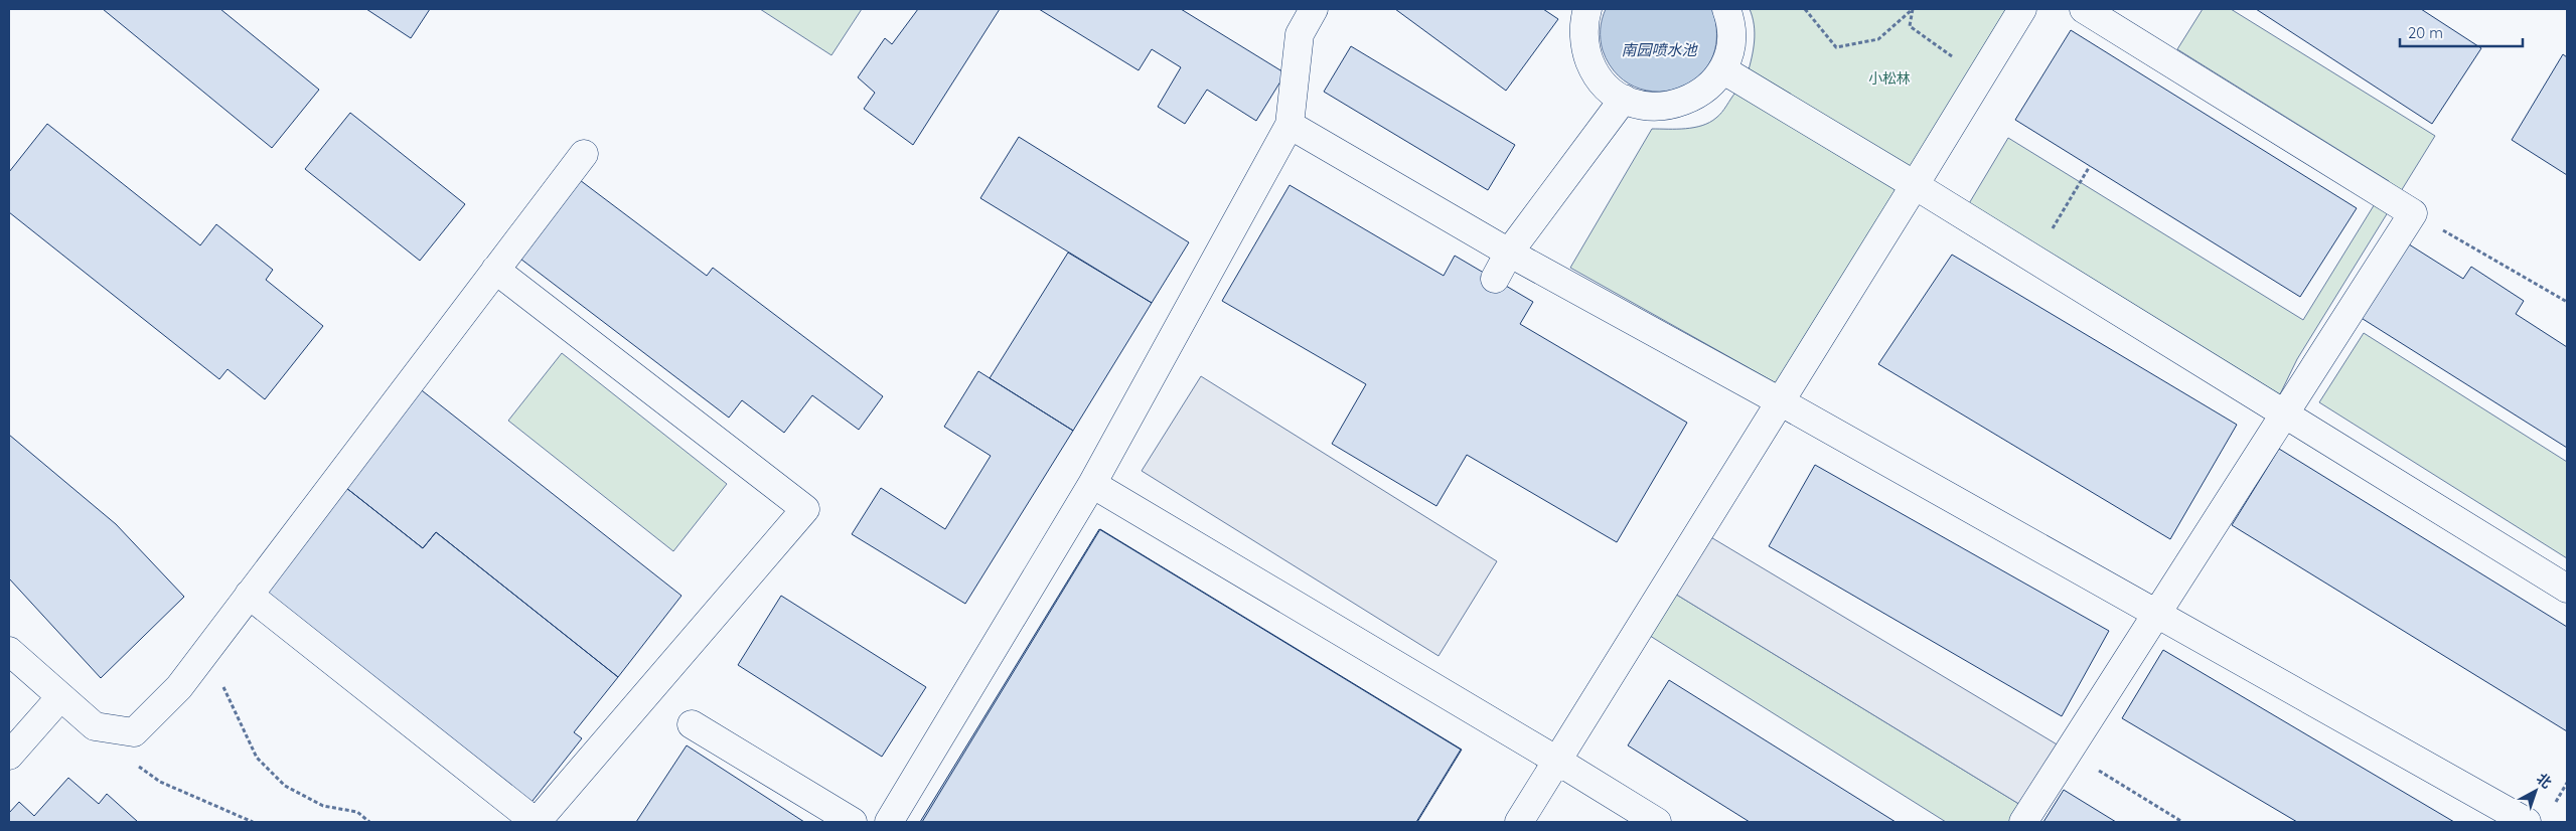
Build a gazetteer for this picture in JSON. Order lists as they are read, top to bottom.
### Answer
{
  "water": ["南园喷水池"],
  "parks": ["小松林"],
  "scale_bar": "20 m",
  "north": "top right"
}
